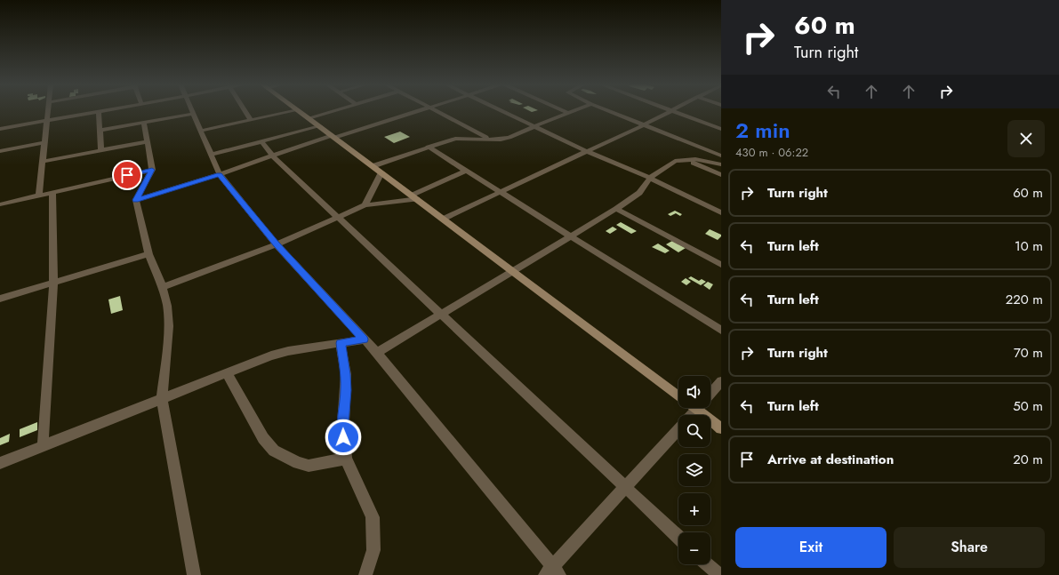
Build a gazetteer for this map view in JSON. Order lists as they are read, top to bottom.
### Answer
{
  "page": {
    "turn": ["60 m", "Turn right"],
    "heading": ["2 min", "430 m · 06:22"],
    "list": [
      {
        "name": "Turn right",
        "value": "60 m"
      },
      {
        "name": "Turn left",
        "value": "10 m"
      },
      {
        "name": "Turn left",
        "value": "220 m"
      },
      {
        "name": "Turn right",
        "value": "70 m"
      },
      {
        "name": "Turn left",
        "value": "50 m"
      },
      {
        "name": "Arrive at destination",
        "value": "20 m"
      }
    ],
    "map_buttons": ["+", "−"],
    "buttons": ["Exit", "Share"]
  }
}
